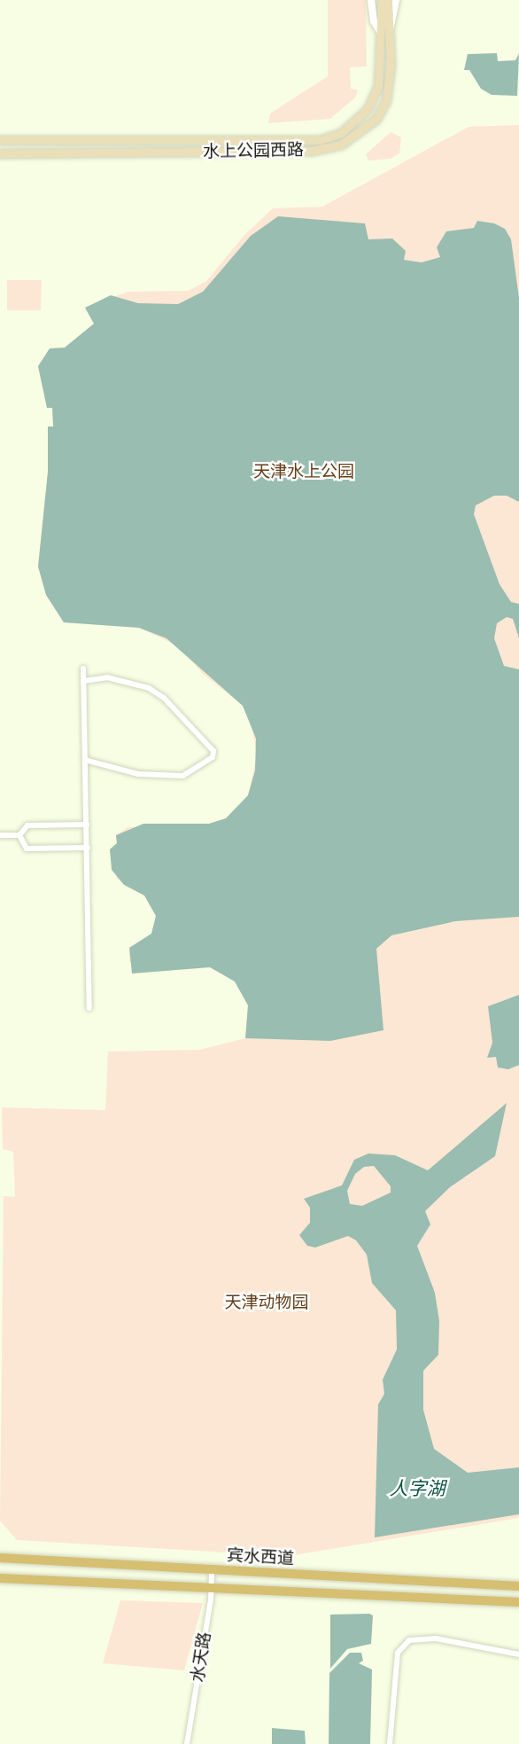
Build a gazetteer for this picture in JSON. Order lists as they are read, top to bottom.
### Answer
{
  "streets": {
    "main road": ["水上公园西路", "宾水西道"],
    "street": ["水天路"]
  },
  "crossings": [
    ["宾水西道", "水天路"]
  ],
  "water": ["人字湖"],
  "parks": ["天津水上公园", "天津动物园"]
}
